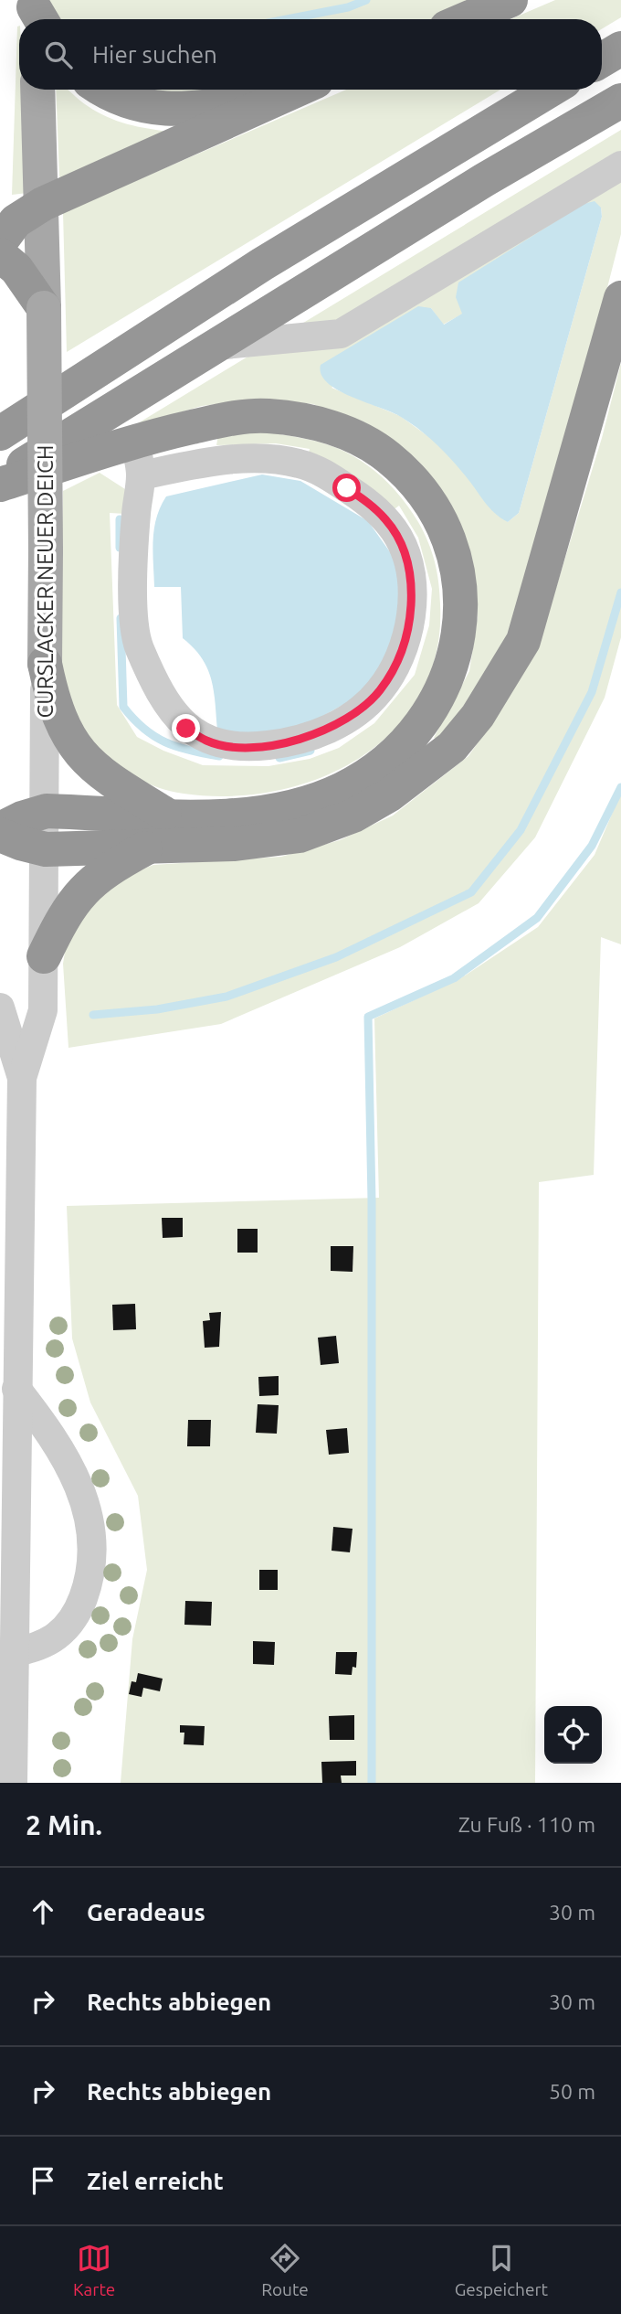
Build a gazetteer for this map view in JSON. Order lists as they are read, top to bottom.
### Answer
{
  "streets": {
    "main road": ["CURSLACKER NEUER DEICH"]
  },
  "page": {
    "search": "Hier suchen",
    "heading": ["2 Min.", "Zu Fuß · 110 m"],
    "list": [
      ["Geradeaus", "30 m"],
      ["Rechts abbiegen", "30 m"],
      ["Rechts abbiegen", "50 m"],
      "Ziel erreicht"
    ],
    "nav": ["Karte", "Route", "Gespeichert"]
  }
}
